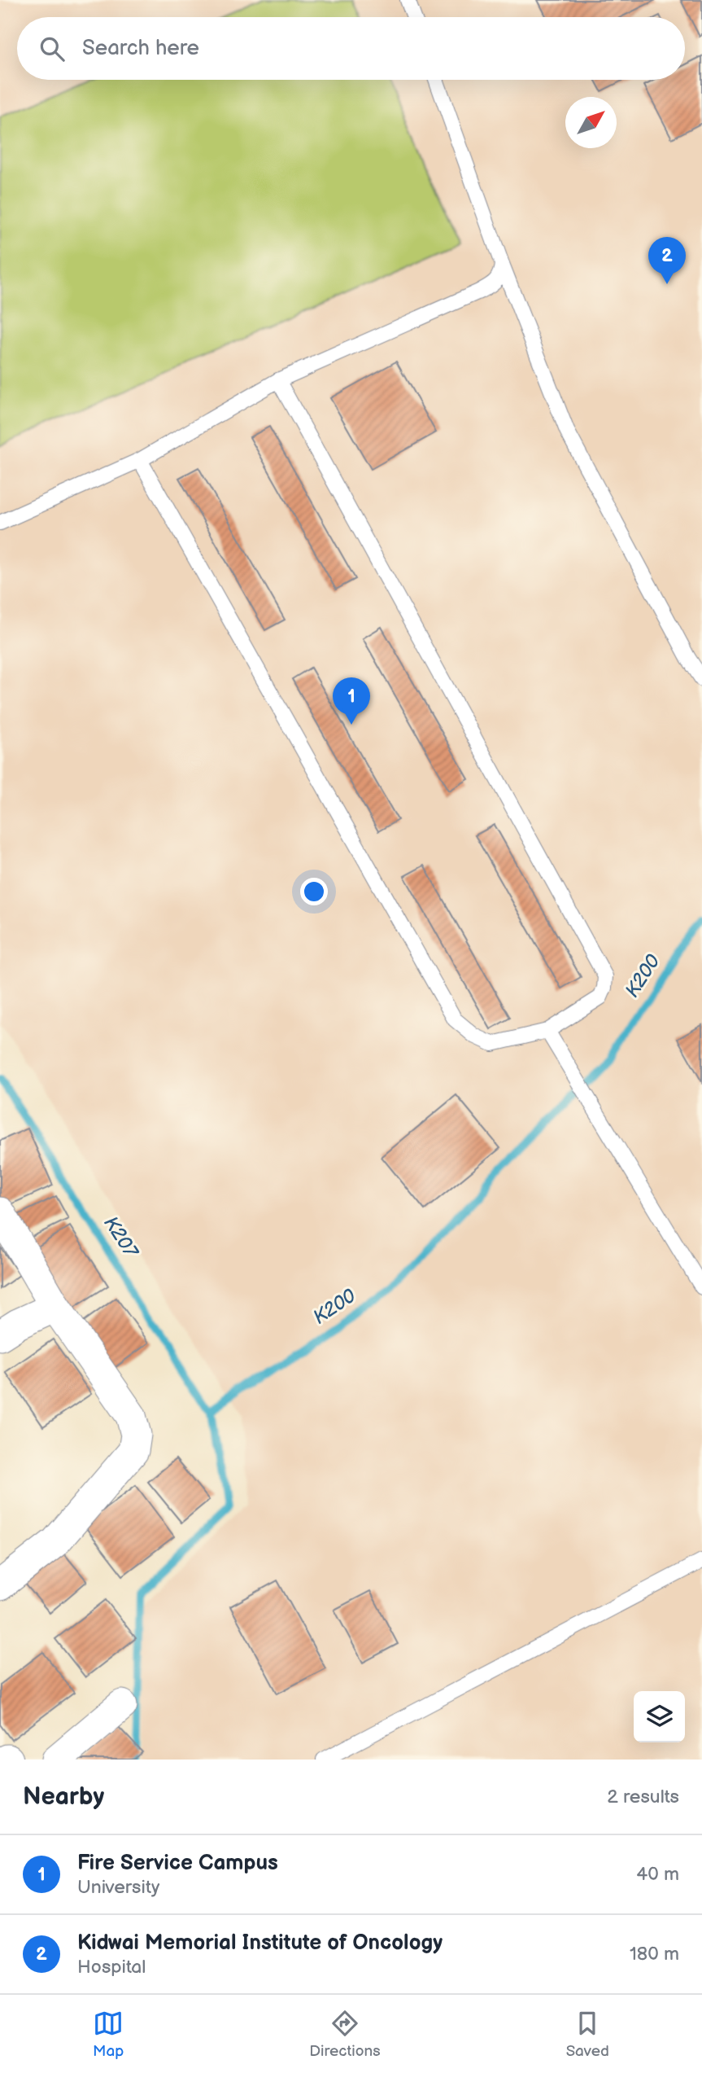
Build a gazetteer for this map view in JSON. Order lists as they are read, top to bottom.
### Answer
{
  "water": ["K200", "K207"],
  "north": "top right",
  "page": {
    "search": "Search here",
    "pins": ["2", "1"],
    "heading": ["Nearby", "2 results"],
    "list": [
      {
        "mark": "1",
        "name": "Fire Service Campus",
        "note": "University",
        "value": "40 m"
      },
      {
        "mark": "2",
        "name": "Kidwai Memorial Institute of Oncology",
        "note": "Hospital",
        "value": "180 m"
      }
    ],
    "nav": ["Map", "Directions", "Saved"]
  }
}
